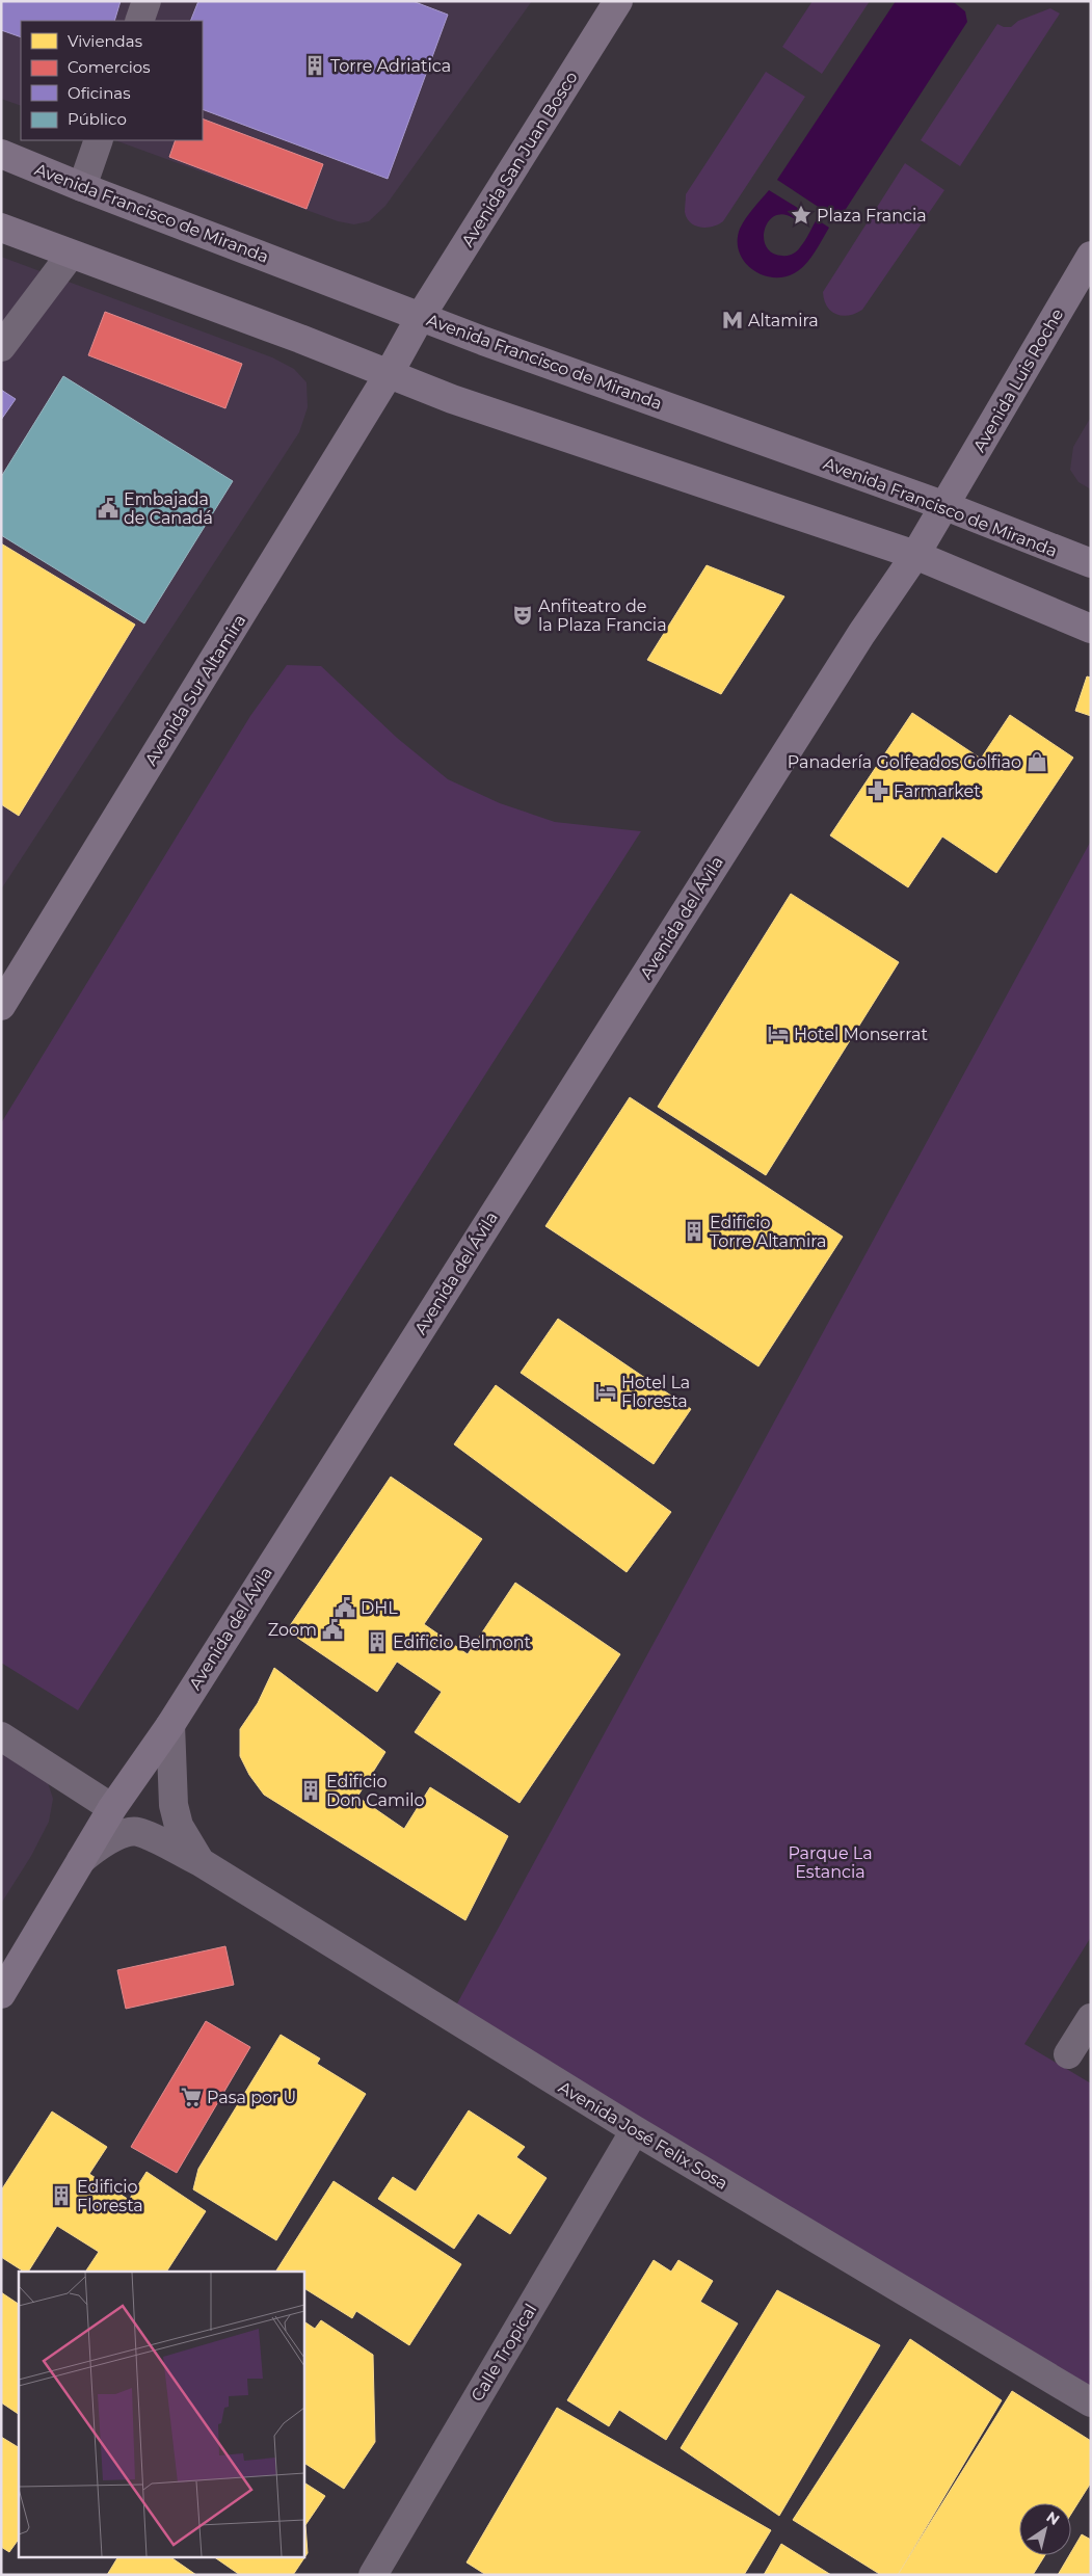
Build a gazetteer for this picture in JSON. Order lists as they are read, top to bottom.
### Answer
{
  "streets": {
    "main road": [
      "Avenida San Juan Bosco",
      "Avenida Francisco de Miranda",
      "Avenida Luis Roche",
      "Avenida Sur Altamira",
      "Avenida del Ávila"
    ],
    "street": ["Avenida José Felix Sosa", "Calle Tropical"]
  },
  "crossings": [
    ["Avenida San Juan Bosco", "Avenida Francisco de Miranda"],
    ["Avenida San Juan Bosco", "Avenida Sur Altamira"],
    ["Avenida Francisco de Miranda", "Avenida Luis Roche"],
    ["Avenida Luis Roche", "Avenida del Ávila"],
    ["Avenida del Ávila", "Avenida José Felix Sosa"],
    ["Avenida José Felix Sosa", "Calle Tropical"]
  ],
  "parks": ["Parque La Estancia"],
  "places": {
    "building": [
      "Torre Adriatica",
      "Edificio Torre Altamira",
      "Edificio Belmont",
      "Edificio Don Camilo",
      "Edificio Floresta"
    ],
    "place": ["Plaza Francia"],
    "metro station": ["Altamira"],
    "public building": ["Embajada de Canadá", "DHL", "Zoom"],
    "theatre": ["Anfiteatro de la Plaza Francia"],
    "shop": ["Panadería Golfeados Golfiao"],
    "pharmacy": ["Farmarket"],
    "hotel": ["Hotel Monserrat", "Hotel La Floresta"],
    "supermarket": ["Pasa por U"]
  },
  "legend": [
    "Viviendas",
    "Comercios",
    "Oficinas",
    "Público"
  ],
  "north": "top right"
}
